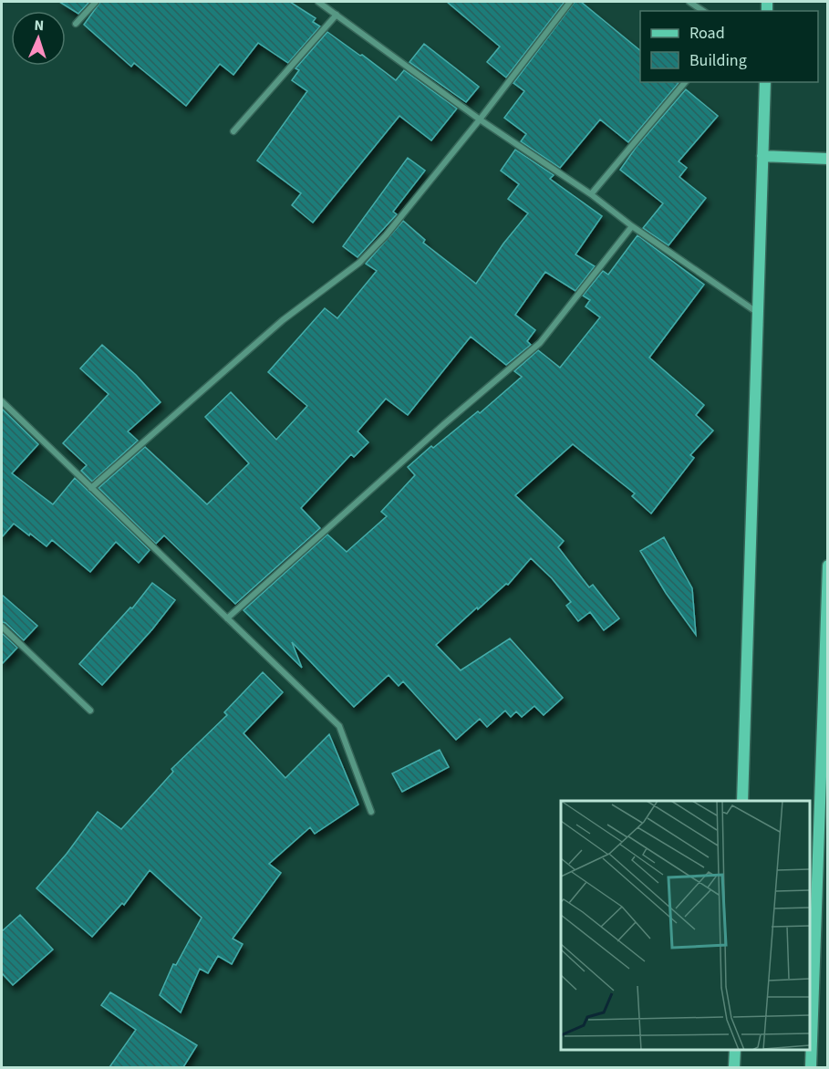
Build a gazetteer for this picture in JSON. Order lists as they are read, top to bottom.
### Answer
{
  "legend": ["Road", "Building"],
  "north": "top"
}
